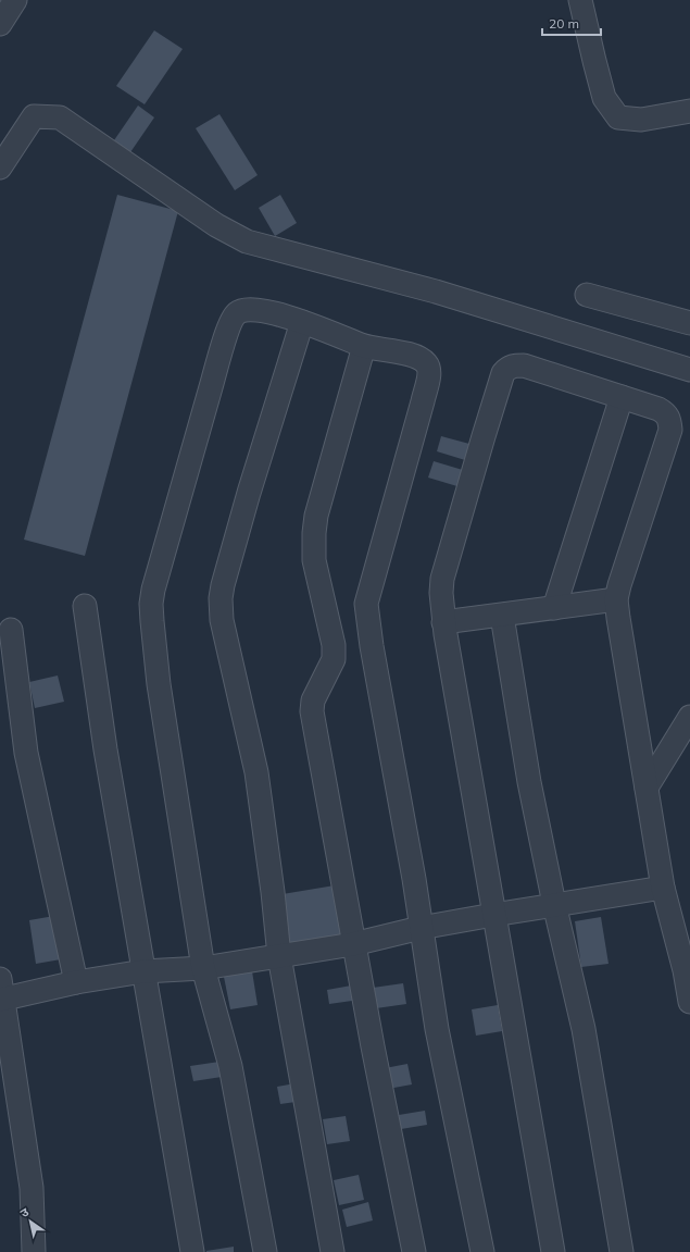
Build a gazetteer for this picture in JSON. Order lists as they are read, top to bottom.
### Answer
{
  "scale_bar": "20 m",
  "north": "top left"
}
